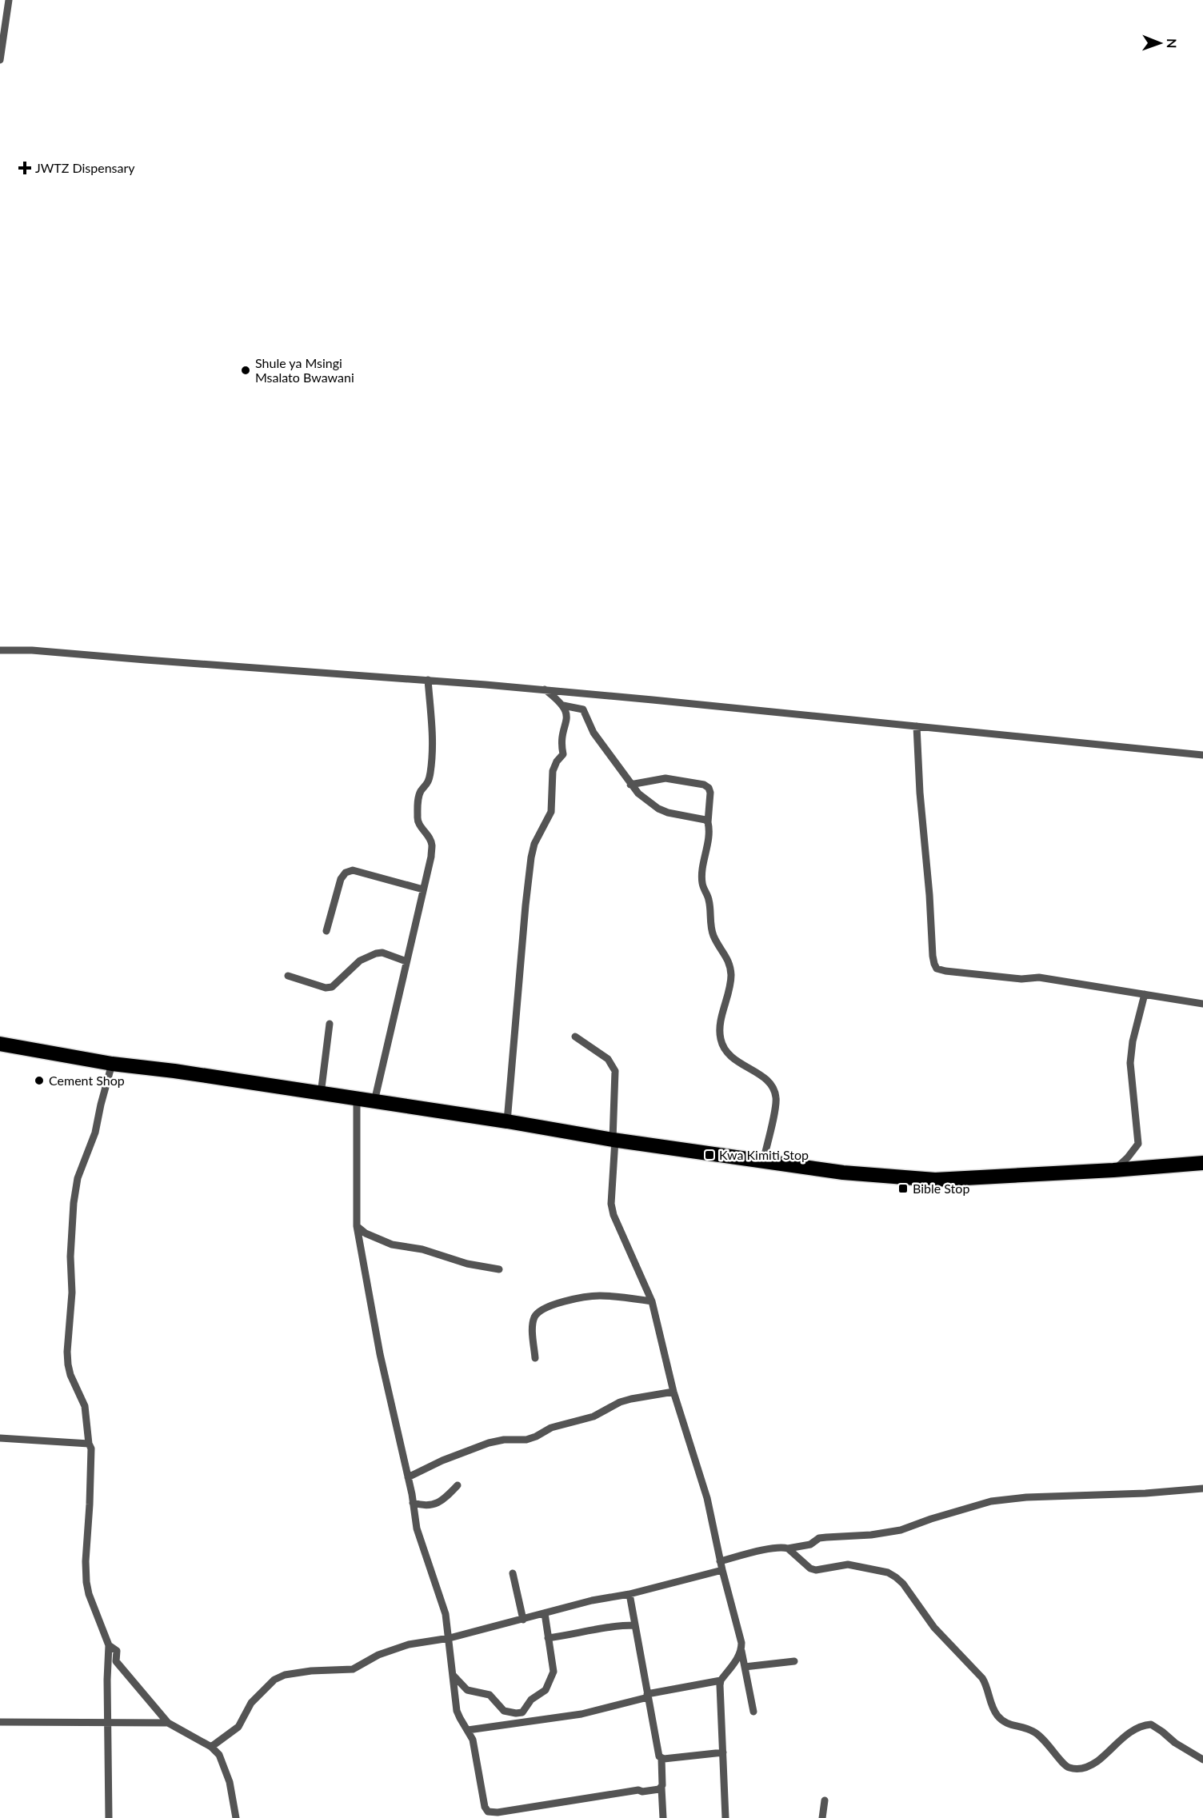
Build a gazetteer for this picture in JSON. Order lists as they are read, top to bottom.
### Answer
{
  "places": {
    "health": ["JWTZ Dispensary"],
    "other": ["Shule ya Msingi Msalato Bwawani", "Cement Shop"],
    "transit": ["Kwa Kimiti Stop", "Bible Stop"]
  },
  "north": "right"
}
